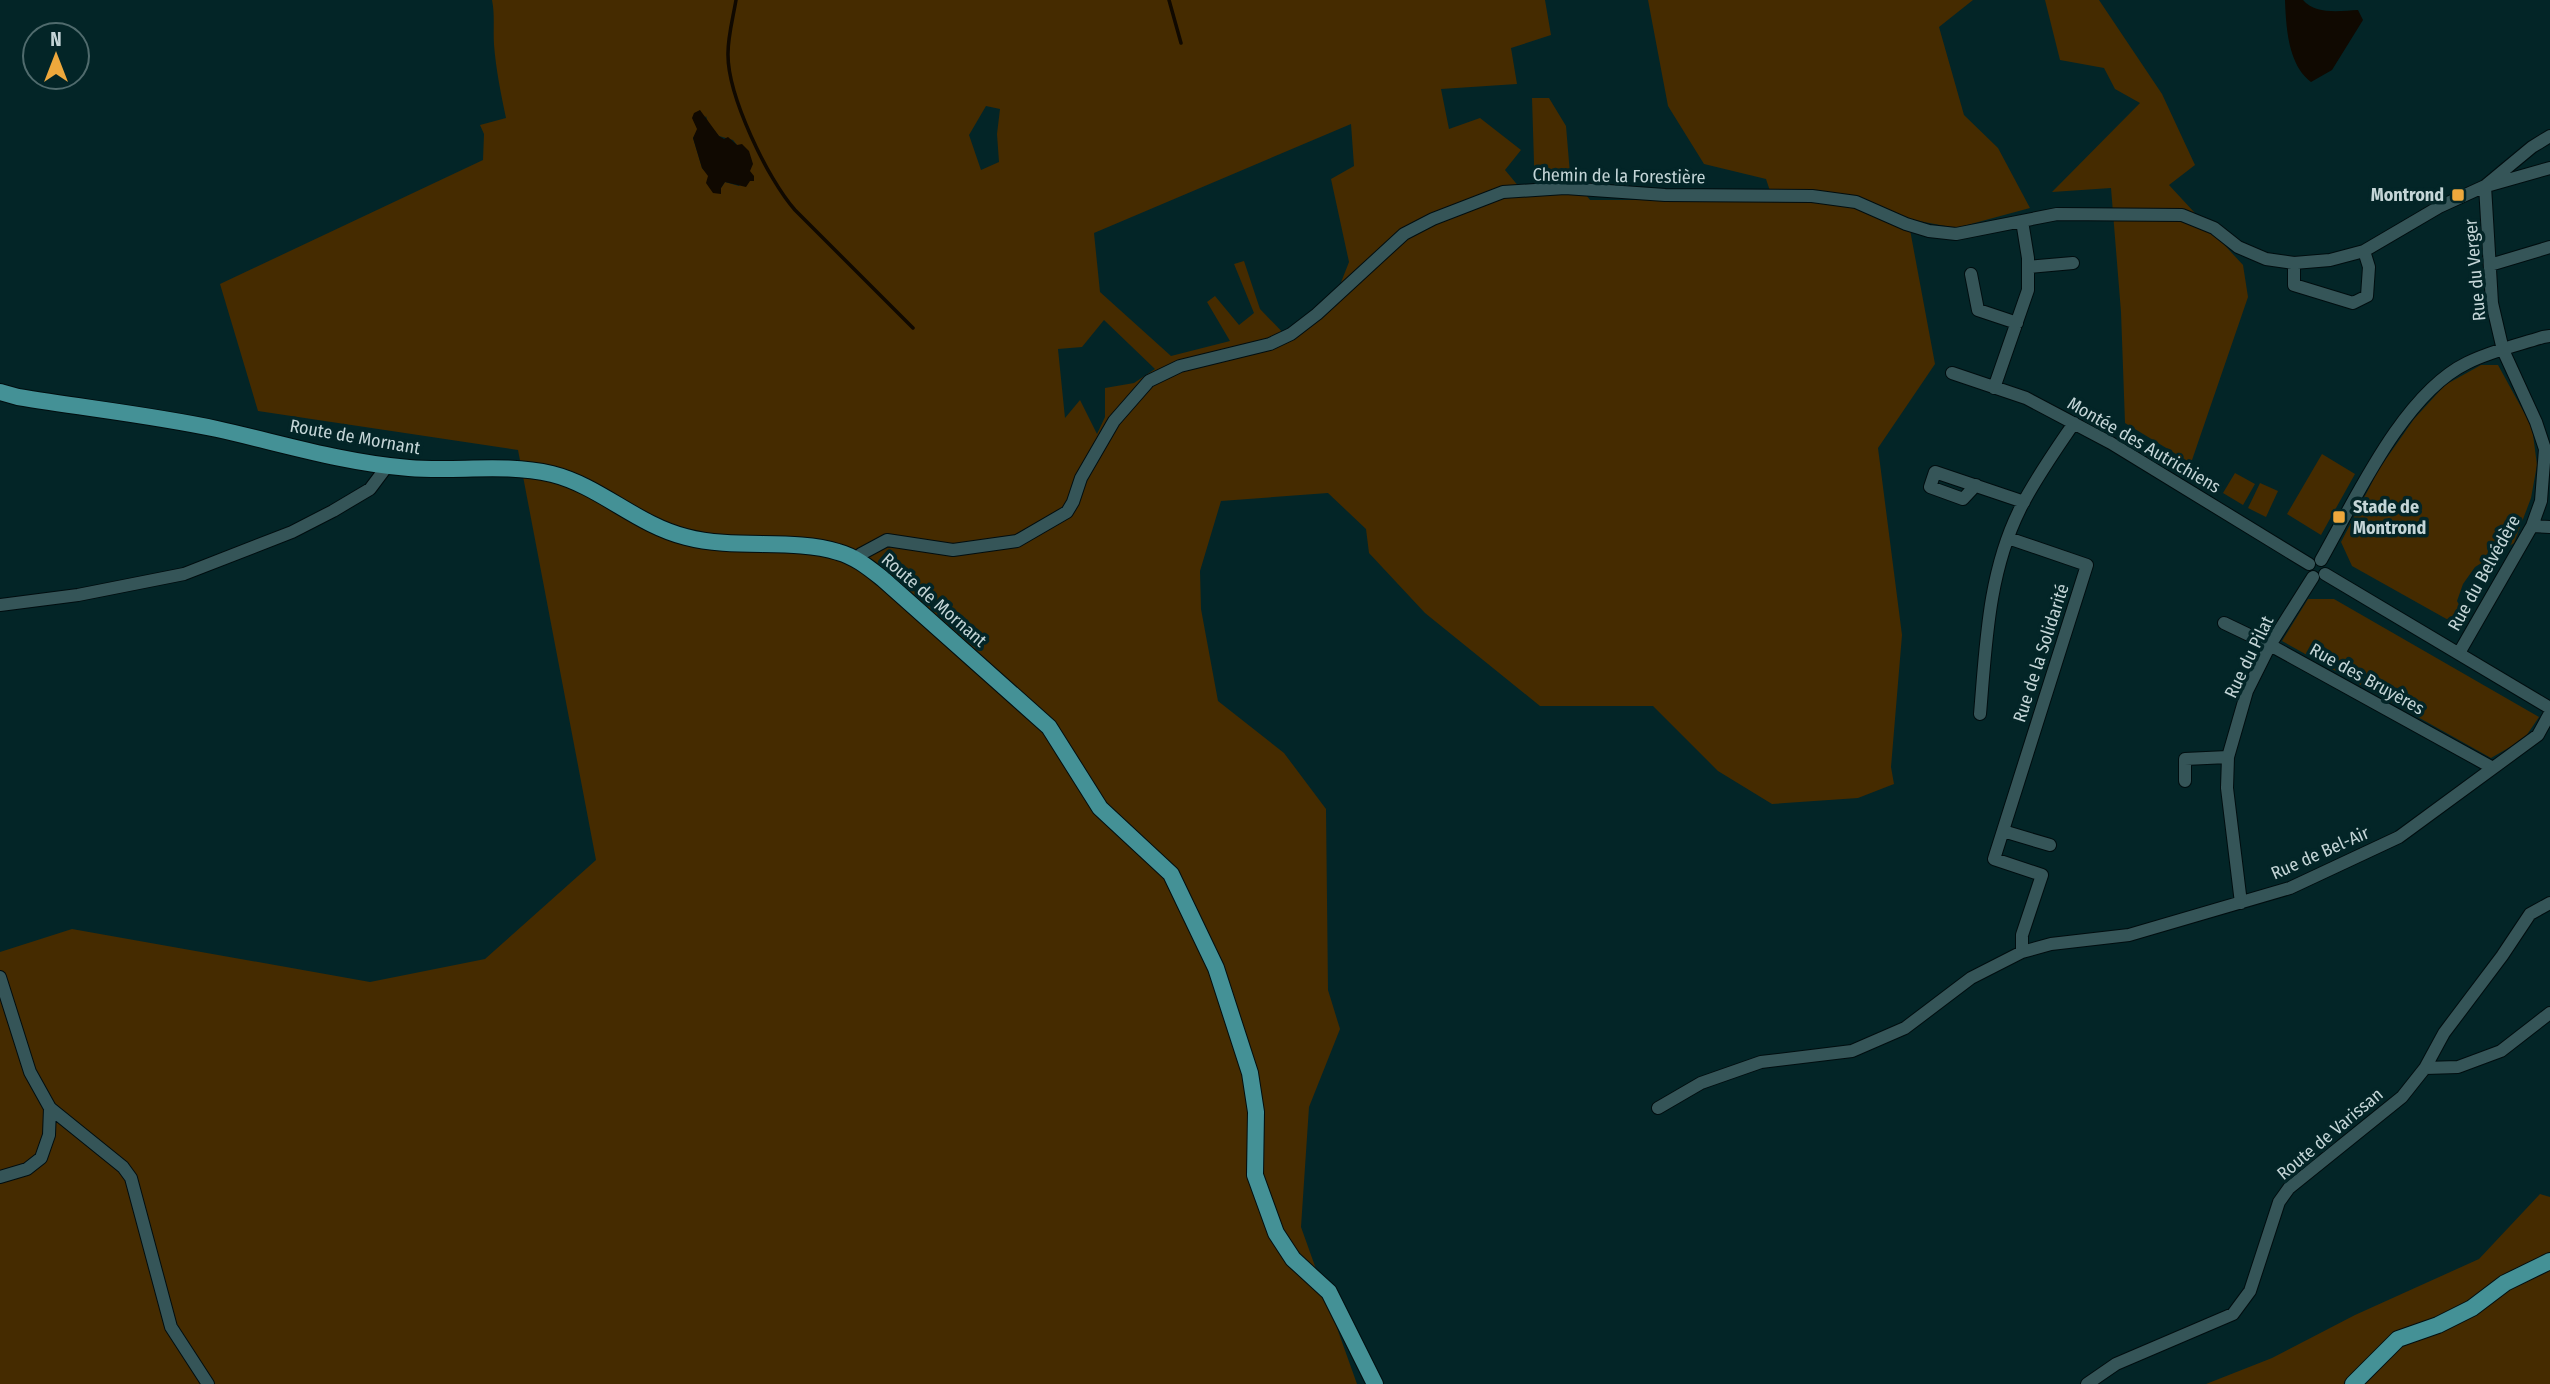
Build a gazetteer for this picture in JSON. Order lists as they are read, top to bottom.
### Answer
{
  "streets": {
    "main road": ["Route de Mornant"],
    "street": [
      "Chemin de la Forestière",
      "Rue du Verger",
      "Montée des Autrichiens",
      "Rue du Belvédère",
      "Rue de la Solidarité",
      "Rue du Pilat",
      "Rue des Bruyères",
      "Rue de Bel-Air",
      "Route de Varissan"
    ]
  },
  "crossings": [
    ["Chemin de la Forestière", "Rue du Verger"],
    ["Chemin de la Forestière", "Route de Mornant"],
    ["Rue du Verger", "Rue du Belvédère"],
    ["Rue du Verger", "Rue du Pilat"],
    ["Montée des Autrichiens", "Rue du Belvédère"],
    ["Montée des Autrichiens", "Rue du Pilat"],
    ["Montée des Autrichiens", "Rue de Bel-Air"],
    ["Rue du Belvédère", "Rue du Pilat"],
    ["Rue du Pilat", "Rue des Bruyères"],
    ["Rue du Pilat", "Rue de Bel-Air"],
    ["Rue des Bruyères", "Rue de Bel-Air"]
  ],
  "places": {
    "transit": ["Montrond", "Stade de Montrond"]
  },
  "north": "top"
}
